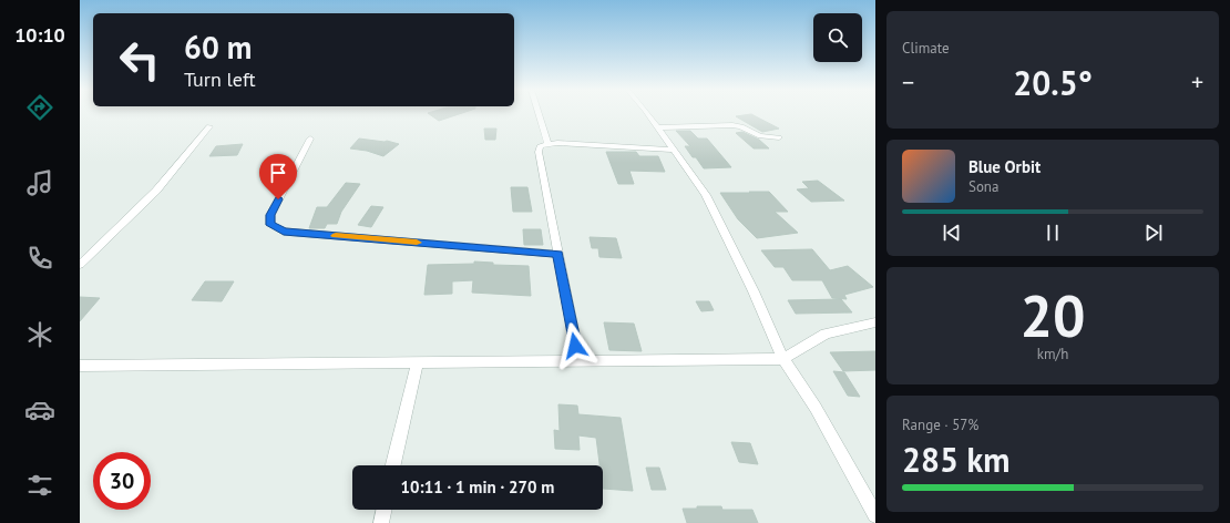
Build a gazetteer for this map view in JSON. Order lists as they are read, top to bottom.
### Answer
{
  "page": {
    "tabs": "10:10",
    "tile": [
      "Climate",
      ["20", "km/h"],
      ["Range · 57%", "285 km"]
    ],
    "turn": ["60 m", "Turn left"],
    "heat": ["−", "20.5°", "+"],
    "song": ["Blue Orbit", "Sona"],
    "limit": "30",
    "trip": "10:11 · 1 min · 270 m"
  }
}
